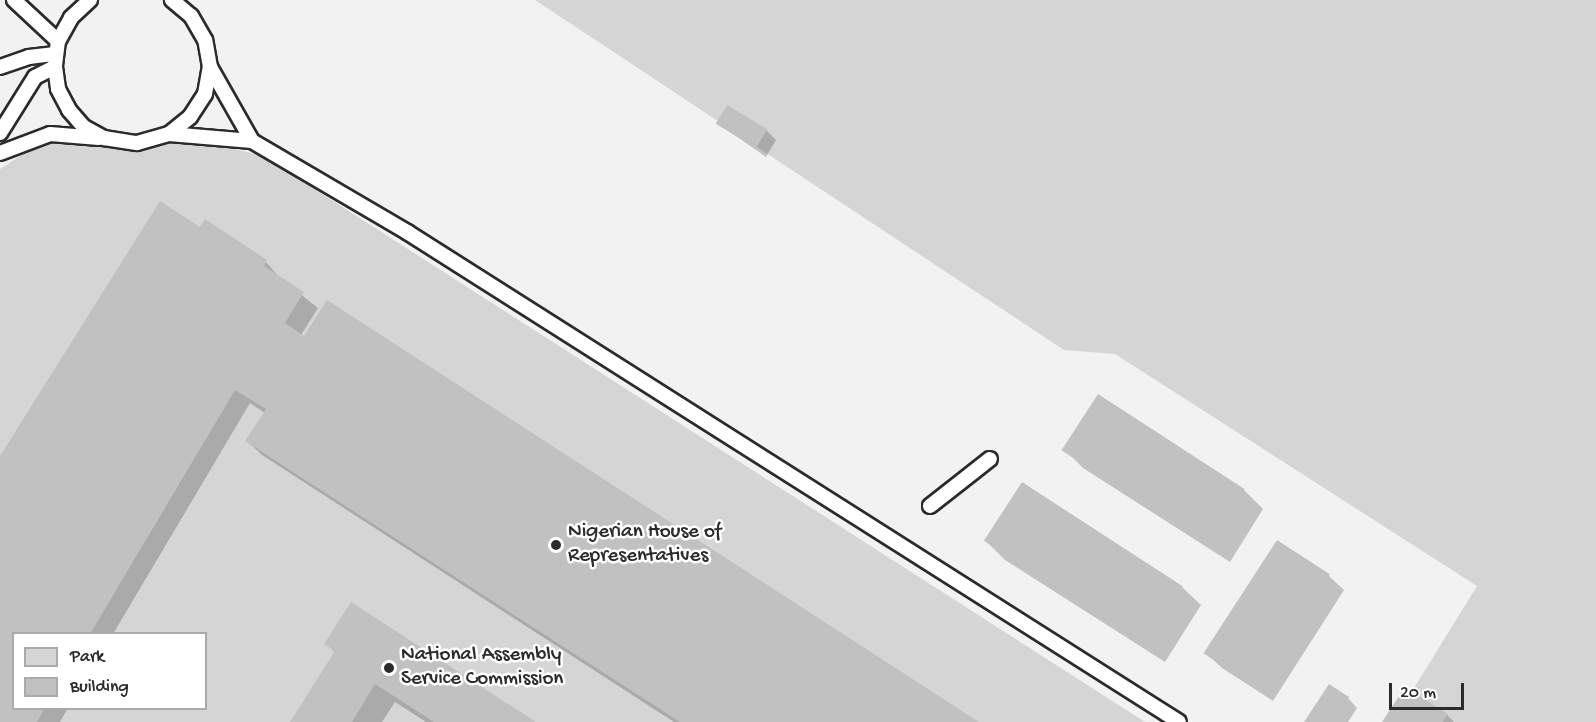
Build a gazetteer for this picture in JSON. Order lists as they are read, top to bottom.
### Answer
{
  "places": ["Nigerian House of Representatives", "National Assembly Service Commission"],
  "legend": ["Park", "Building"],
  "scale_bar": "20 m"
}
